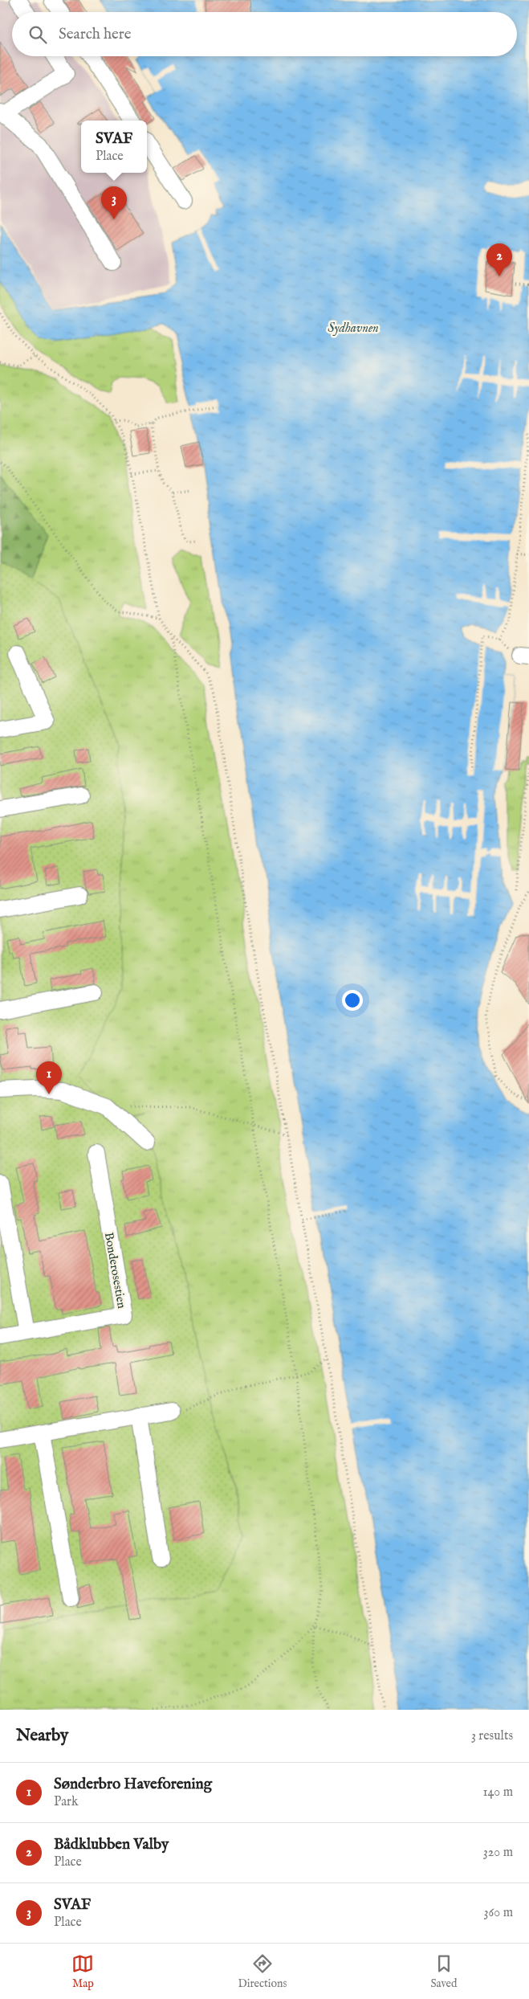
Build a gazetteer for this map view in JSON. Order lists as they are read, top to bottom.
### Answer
{
  "streets": {
    "lane": ["Bonderosestien"]
  },
  "water": ["Sydhavnen"],
  "page": {
    "search": "Search here",
    "popup": ["SVAF", "Place"],
    "pins": ["3", "2", "1"],
    "heading": ["Nearby", "3 results"],
    "list": [
      {
        "mark": "1",
        "name": "Sønderbro Haveforening",
        "note": "Park",
        "value": "140 m"
      },
      {
        "mark": "2",
        "name": "Bådklubben Valby",
        "note": "Place",
        "value": "320 m"
      },
      {
        "mark": "3",
        "name": "SVAF",
        "note": "Place",
        "value": "360 m"
      }
    ],
    "nav": ["Map", "Directions", "Saved"]
  }
}
